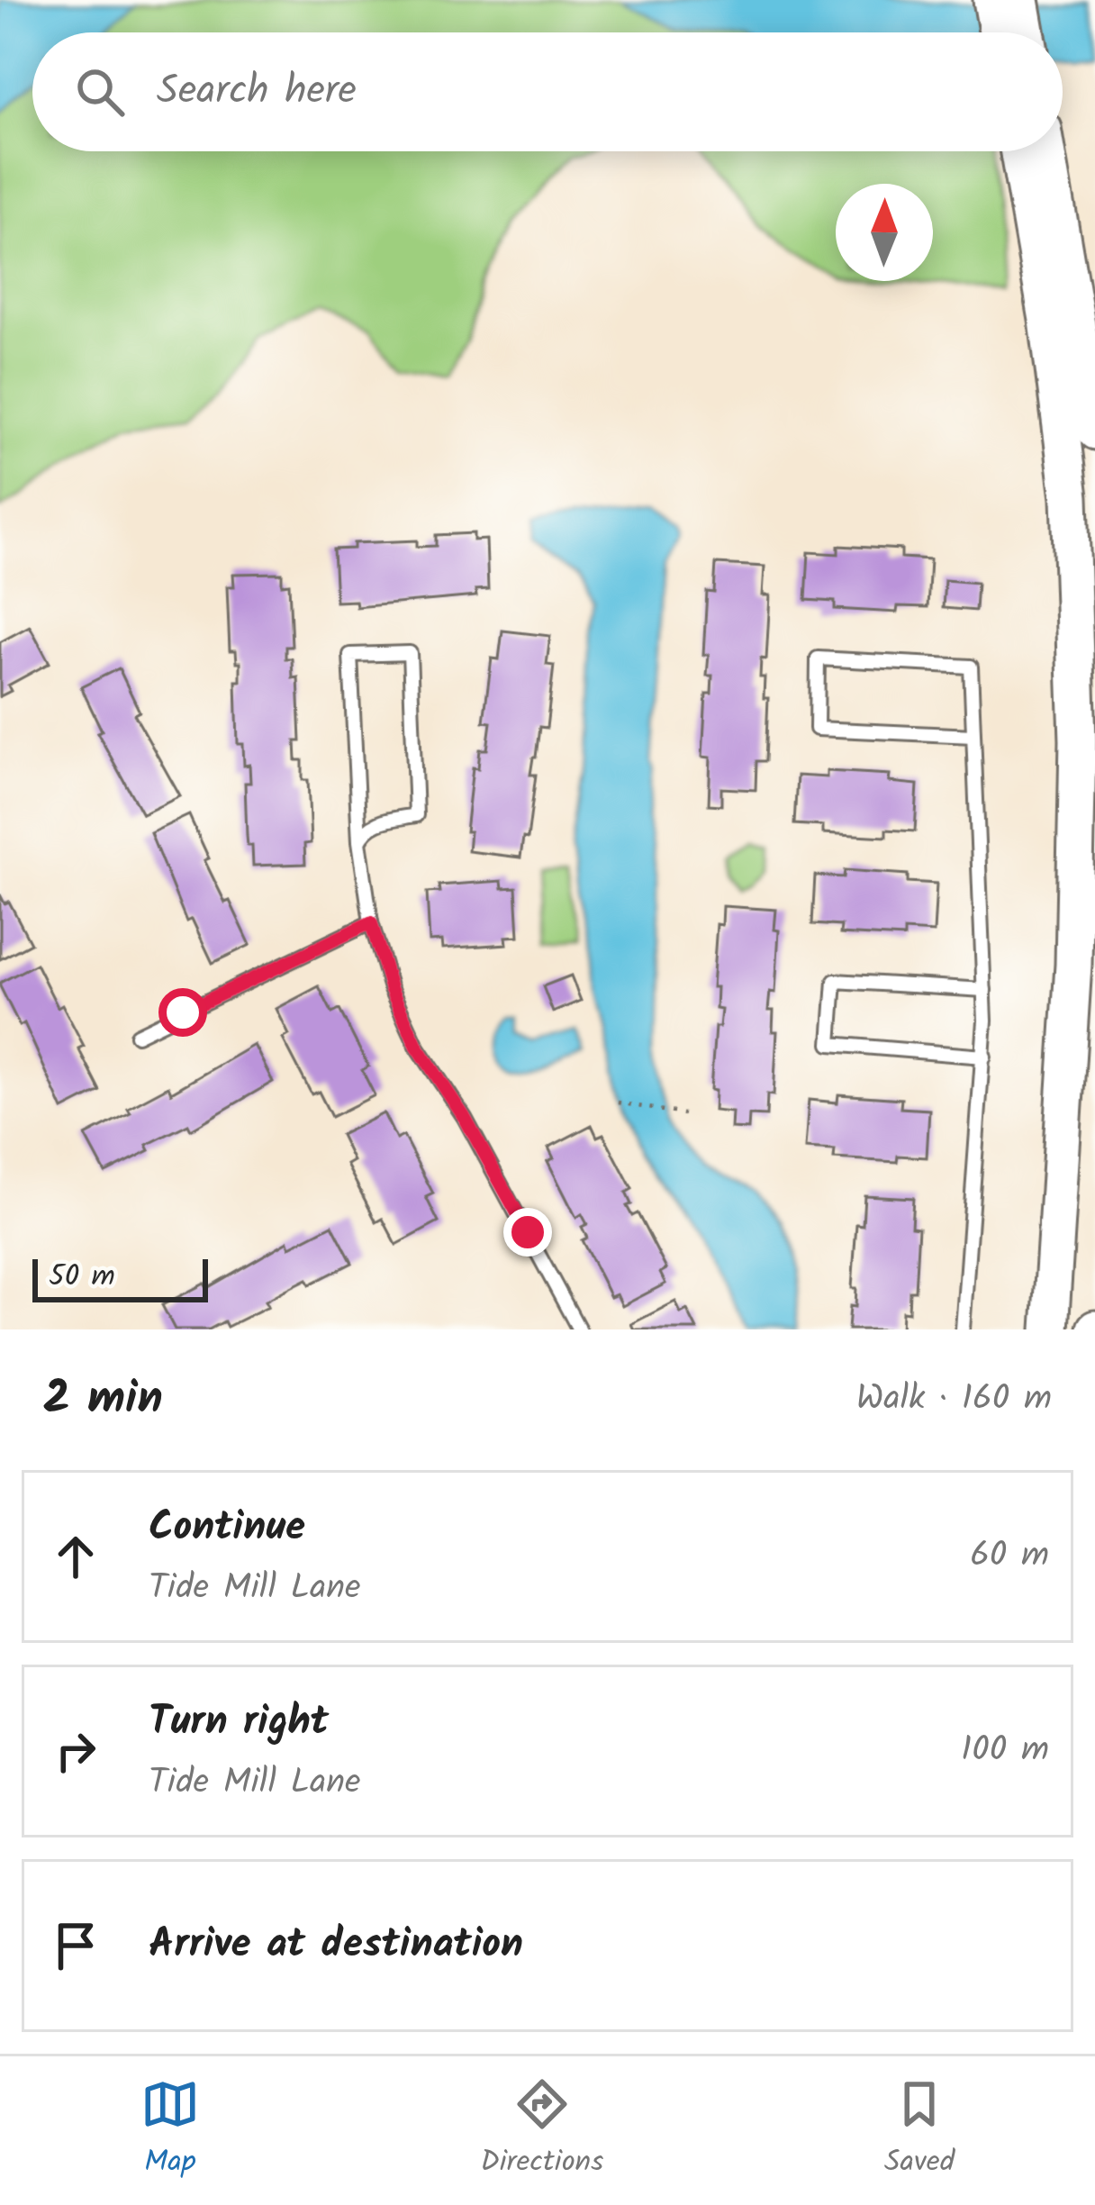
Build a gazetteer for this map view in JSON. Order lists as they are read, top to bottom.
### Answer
{
  "scale_bar": "50 m",
  "north": "top",
  "page": {
    "search": "Search here",
    "scale": "50 m",
    "heading": ["2 min", "Walk · 160 m"],
    "list": [
      ["Continue", "Tide Mill Lane", "60 m"],
      ["Turn right", "Tide Mill Lane", "100 m"],
      "Arrive at destination"
    ],
    "nav": ["Map", "Directions", "Saved"]
  }
}
